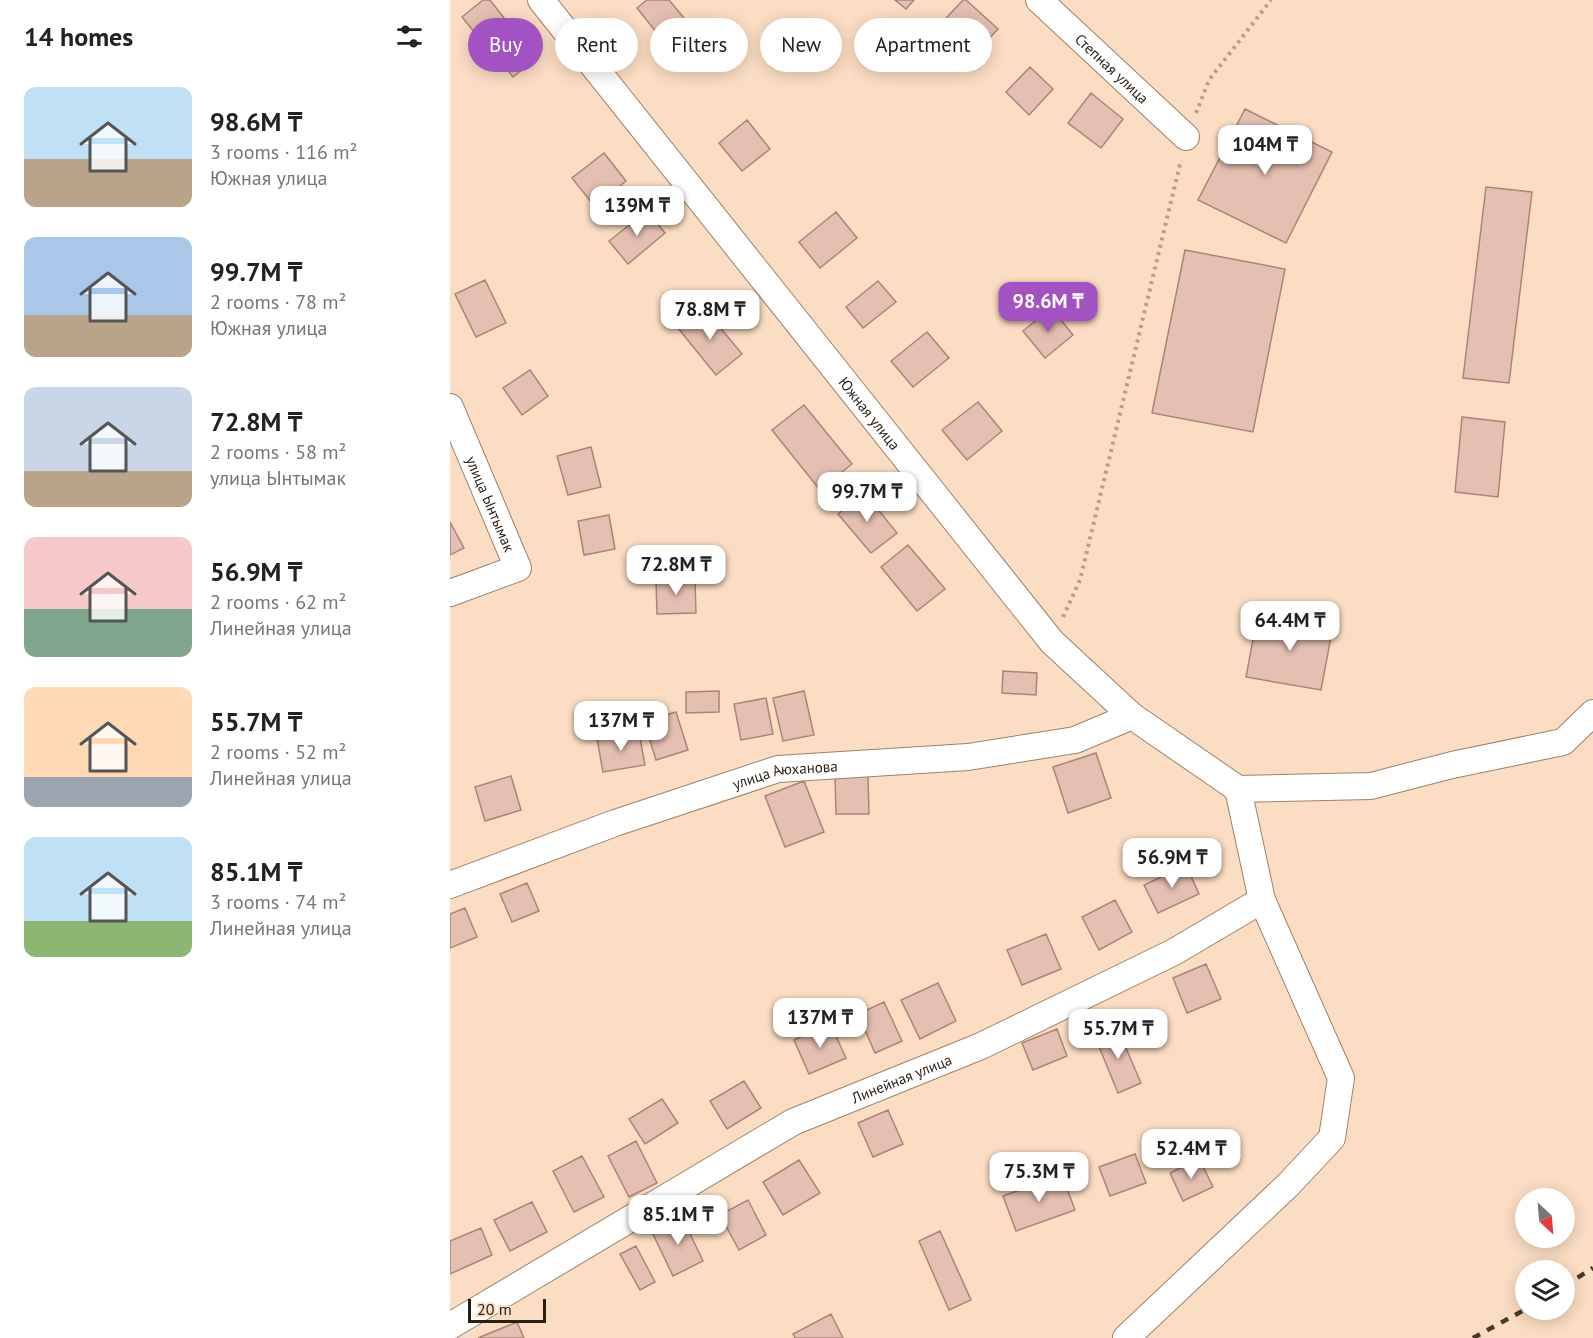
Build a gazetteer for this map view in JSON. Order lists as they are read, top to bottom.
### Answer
{
  "streets": {
    "street": [
      "Степная улица",
      "Южная улица",
      "улица Ынтымак",
      "улица Аюханова",
      "Линейная улица"
    ]
  },
  "crossings": [
    ["Южная улица", "улица Аюханова"]
  ],
  "scale_bar": "20 m",
  "north": "bottom right",
  "page": {
    "heading": "14 homes",
    "chip": [
      "Buy",
      "Rent",
      "Filters",
      "New",
      "Apartment"
    ],
    "list": [
      {
        "name": "98.6M ₸",
        "note": "3 rooms · 116 m² · Южная улица"
      },
      {
        "name": "99.7M ₸",
        "note": "2 rooms · 78 m² · Южная улица"
      },
      {
        "name": "72.8M ₸",
        "note": "2 rooms · 58 m² · улица Ынтымак"
      },
      {
        "name": "56.9M ₸",
        "note": "2 rooms · 62 m² · Линейная улица"
      },
      {
        "name": "55.7M ₸",
        "note": "2 rooms · 52 m² · Линейная улица"
      },
      {
        "name": "85.1M ₸",
        "note": "3 rooms · 74 m² · Линейная улица"
      }
    ],
    "price": [
      "104M ₸",
      "139M ₸",
      "98.6M ₸",
      "78.8M ₸",
      "99.7M ₸",
      "72.8M ₸",
      "64.4M ₸",
      "137M ₸",
      "56.9M ₸",
      "137M ₸",
      "55.7M ₸",
      "52.4M ₸",
      "75.3M ₸",
      "85.1M ₸"
    ],
    "scale": "20 m"
  }
}
